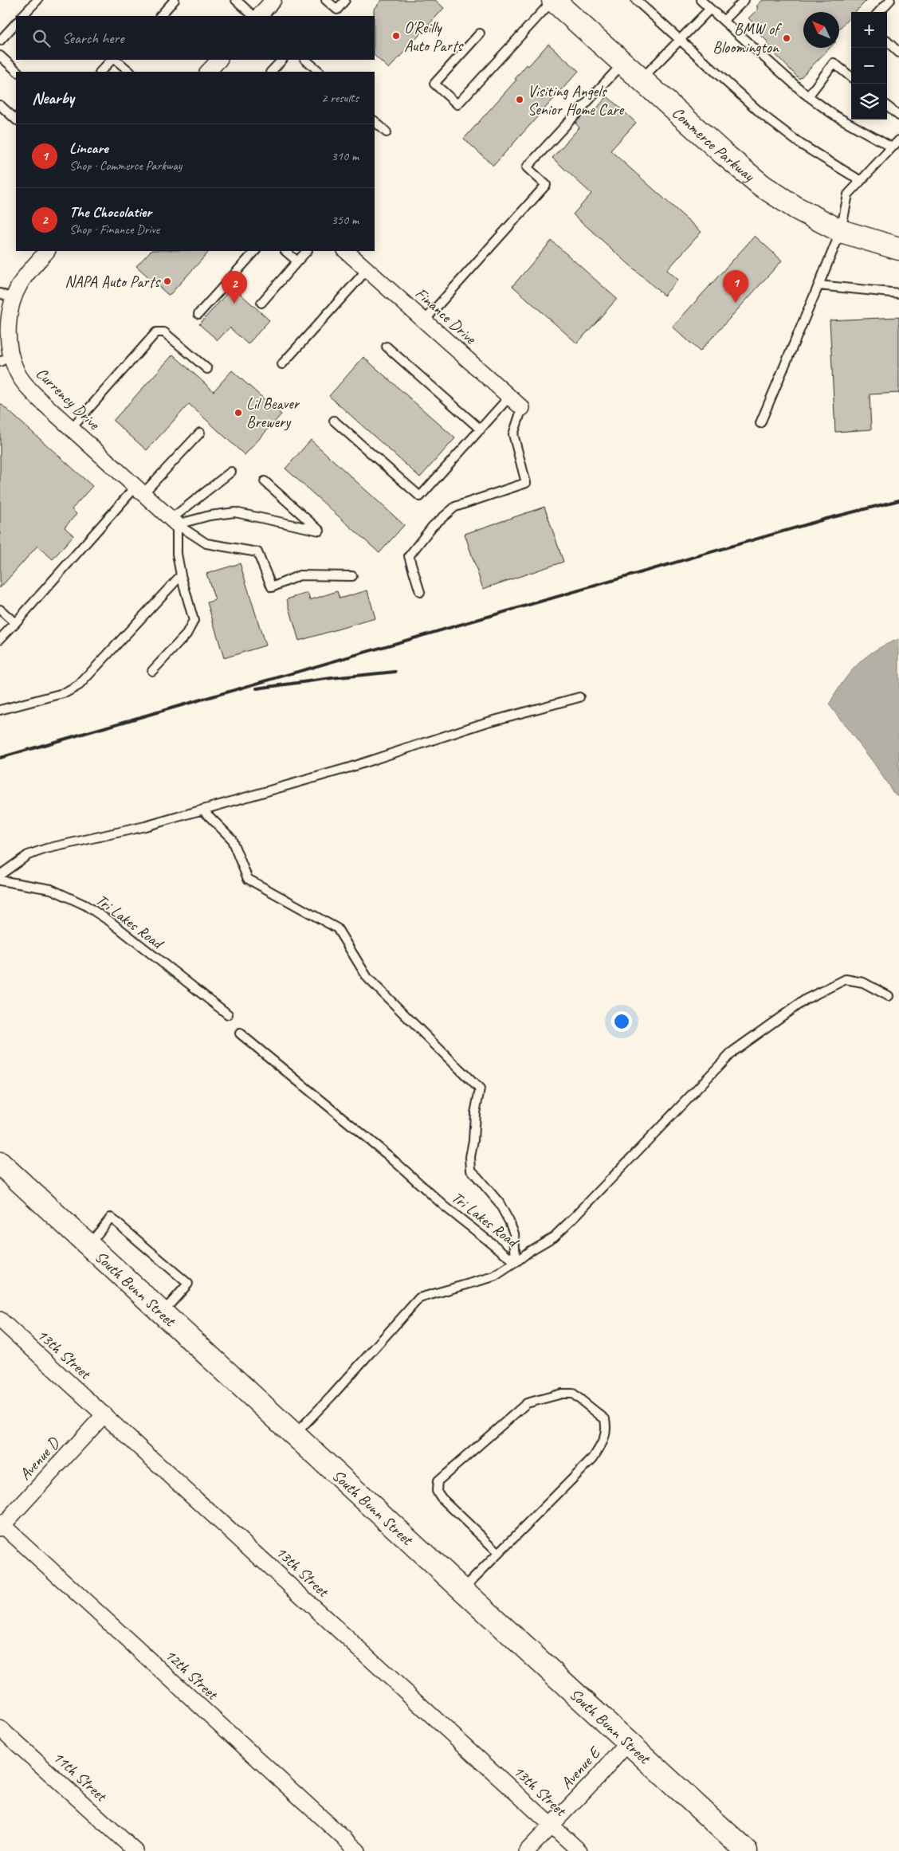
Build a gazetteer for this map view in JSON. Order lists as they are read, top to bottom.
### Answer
{
  "streets": {
    "street": [
      "Commerce Parkway",
      "Finance Drive",
      "Currency Drive",
      "South Bunn Street",
      "13th Street",
      "Avenue D",
      "12th Street",
      "Avenue E",
      "11th Street"
    ],
    "lane": ["Tri Lakes Road"]
  },
  "crossings": [
    ["South Bunn Street", "Avenue E"],
    ["13th Street", "Avenue D"],
    ["13th Street", "Avenue E"],
    ["Avenue D", "12th Street"]
  ],
  "places": [
    "O'Reilly Auto Parts",
    "BMW of Bloomington",
    "Visiting Angels Senior Home Care",
    "NAPA Auto Parts",
    "Lil Beaver Brewery"
  ],
  "north": "top left",
  "page": {
    "map_buttons": ["+", "−"],
    "search": "Search here",
    "heading": ["Nearby", "2 results"],
    "list": [
      {
        "mark": "1",
        "name": "Lincare",
        "note": "Shop · Commerce Parkway",
        "value": "310 m"
      },
      {
        "mark": "2",
        "name": "The Chocolatier",
        "note": "Shop · Finance Drive",
        "value": "350 m"
      }
    ],
    "pins": ["1", "2"]
  }
}
